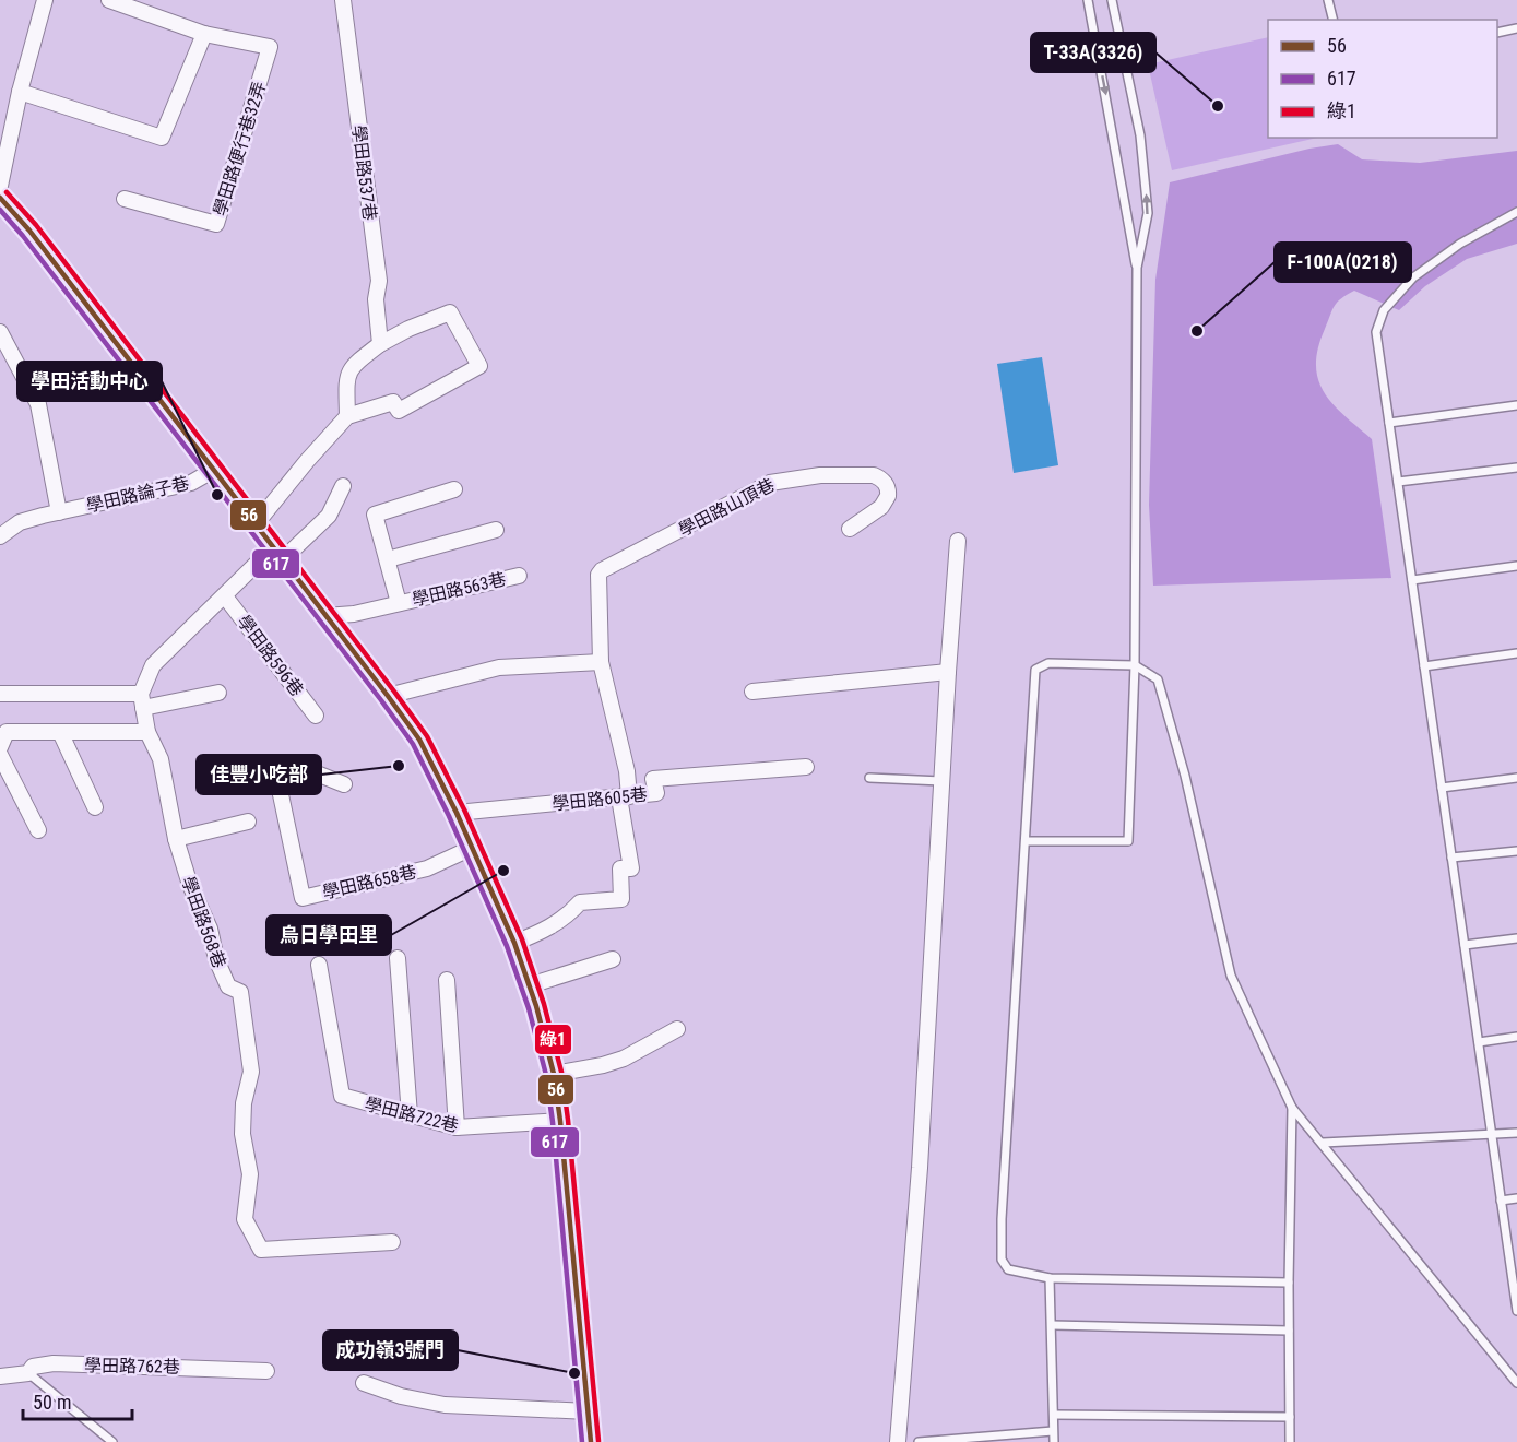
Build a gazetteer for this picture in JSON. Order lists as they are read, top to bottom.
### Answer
{
  "streets": {
    "street": [
      "學田路便行巷32弄",
      "學田路537巷",
      "學田路論子巷",
      "學田路山頂巷",
      "學田路563巷",
      "學田路596巷",
      "學田路605巷",
      "學田路658巷",
      "學田路568巷",
      "學田路722巷",
      "學田路762巷"
    ]
  },
  "crossings": [
    ["學田路山頂巷", "學田路605巷"]
  ],
  "places": [
    "T-33A(3326)",
    "F-100A(0218)",
    "學田活動中心",
    "佳豐小吃部",
    "烏日學田里",
    "成功嶺3號門"
  ],
  "lines": ["transit line 綠1", "transit line 56", "transit line 617"],
  "legend": ["56", "617", "綠1"],
  "scale_bar": "50 m"
}
